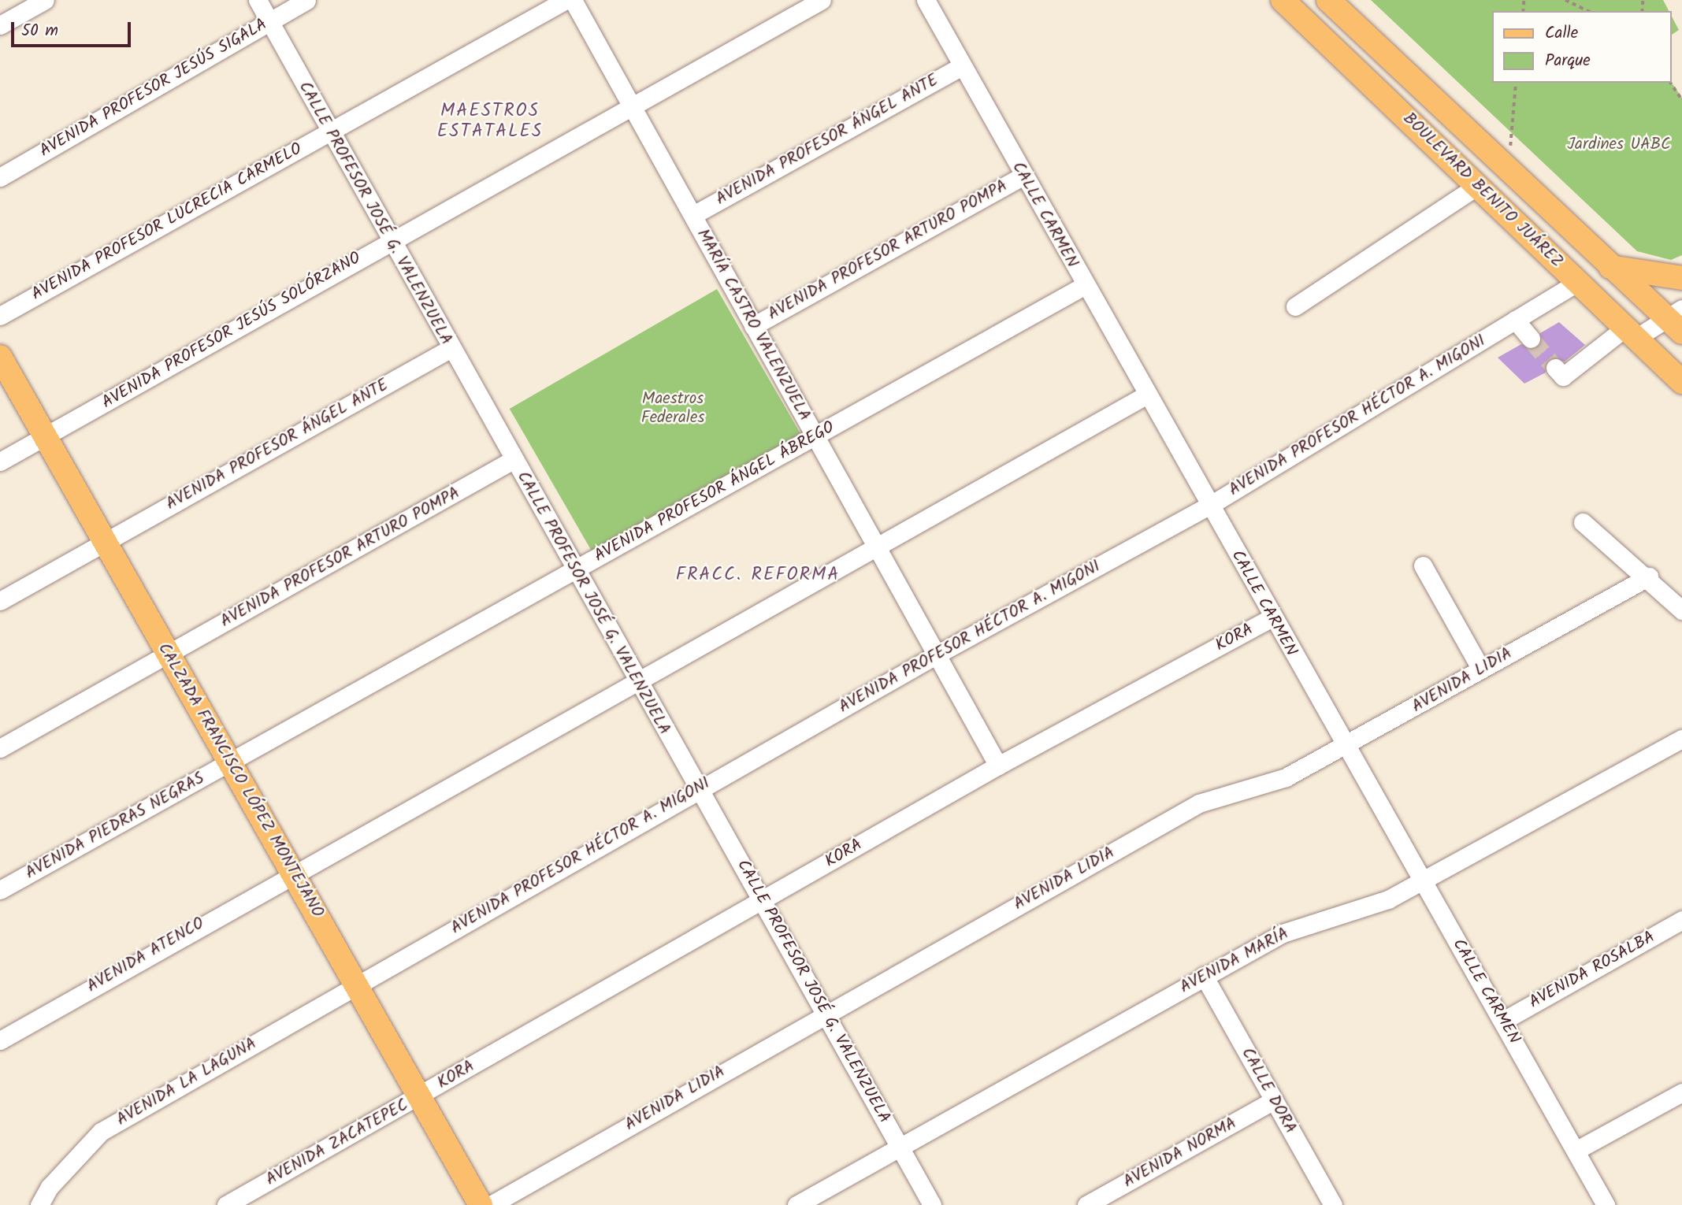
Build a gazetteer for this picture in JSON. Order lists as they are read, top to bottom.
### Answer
{
  "streets": {
    "main road": ["BOULEVARD BENITO JUÁREZ", "CALZADA FRANCISCO LÓPEZ MONTEJANO"],
    "street": [
      "AVENIDA PROFESOR JESÚS SIGALA",
      "AVENIDA PROFESOR ÁNGEL ANTE",
      "CALLE PROFESOR JOSÉ G. VALENZUELA",
      "CALLE CARMEN",
      "AVENIDA PROFESOR LUCRECIA CARMELO",
      "AVENIDA PROFESOR ARTURO POMPA",
      "MARÍA CASTRO VALENZUELA",
      "AVENIDA PROFESOR JESÚS SOLÓRZANO",
      "AVENIDA PROFESOR HÉCTOR A. MIGONI",
      "AVENIDA PROFESOR ÁNGEL ÁBREGO",
      "KORA",
      "AVENIDA LIDIA",
      "AVENIDA PIEDRAS NEGRAS",
      "AVENIDA ATENCO",
      "AVENIDA MARÍA",
      "AVENIDA ROSALBA",
      "AVENIDA LA LAGUNA",
      "CALLE DORA",
      "AVENIDA ZACATEPEC",
      "AVENIDA NORMA"
    ]
  },
  "crossings": [
    ["AVENIDA PROFESOR JESÚS SIGALA", "CALLE PROFESOR JOSÉ G. VALENZUELA"],
    ["AVENIDA PROFESOR ÁNGEL ANTE", "CALLE PROFESOR JOSÉ G. VALENZUELA"],
    ["AVENIDA PROFESOR ÁNGEL ANTE", "CALLE CARMEN"],
    ["AVENIDA PROFESOR ÁNGEL ANTE", "MARÍA CASTRO VALENZUELA"],
    ["AVENIDA PROFESOR ÁNGEL ANTE", "CALZADA FRANCISCO LÓPEZ MONTEJANO"],
    ["BOULEVARD BENITO JUÁREZ", "AVENIDA PROFESOR HÉCTOR A. MIGONI"],
    ["CALLE PROFESOR JOSÉ G. VALENZUELA", "AVENIDA PROFESOR LUCRECIA CARMELO"],
    ["CALLE PROFESOR JOSÉ G. VALENZUELA", "AVENIDA PROFESOR ARTURO POMPA"],
    ["CALLE PROFESOR JOSÉ G. VALENZUELA", "AVENIDA PROFESOR JESÚS SOLÓRZANO"],
    ["CALLE PROFESOR JOSÉ G. VALENZUELA", "AVENIDA PROFESOR HÉCTOR A. MIGONI"],
    ["CALLE PROFESOR JOSÉ G. VALENZUELA", "AVENIDA PROFESOR ÁNGEL ÁBREGO"],
    ["CALLE PROFESOR JOSÉ G. VALENZUELA", "KORA"],
    ["CALLE PROFESOR JOSÉ G. VALENZUELA", "AVENIDA LIDIA"],
    ["CALLE PROFESOR JOSÉ G. VALENZUELA", "AVENIDA ATENCO"],
    ["CALLE PROFESOR JOSÉ G. VALENZUELA", "AVENIDA MARÍA"],
    ["CALLE CARMEN", "AVENIDA PROFESOR ARTURO POMPA"],
    ["CALLE CARMEN", "AVENIDA PROFESOR HÉCTOR A. MIGONI"],
    ["CALLE CARMEN", "AVENIDA PROFESOR ÁNGEL ÁBREGO"],
    ["CALLE CARMEN", "KORA"],
    ["CALLE CARMEN", "AVENIDA LIDIA"],
    ["CALLE CARMEN", "AVENIDA ATENCO"],
    ["CALLE CARMEN", "AVENIDA MARÍA"],
    ["CALLE CARMEN", "AVENIDA ROSALBA"],
    ["AVENIDA PROFESOR ARTURO POMPA", "MARÍA CASTRO VALENZUELA"],
    ["AVENIDA PROFESOR ARTURO POMPA", "CALZADA FRANCISCO LÓPEZ MONTEJANO"],
    ["MARÍA CASTRO VALENZUELA", "AVENIDA PROFESOR JESÚS SOLÓRZANO"],
    ["MARÍA CASTRO VALENZUELA", "AVENIDA PROFESOR HÉCTOR A. MIGONI"],
    ["MARÍA CASTRO VALENZUELA", "AVENIDA PROFESOR ÁNGEL ÁBREGO"],
    ["MARÍA CASTRO VALENZUELA", "KORA"],
    ["MARÍA CASTRO VALENZUELA", "AVENIDA ATENCO"],
    ["AVENIDA PROFESOR JESÚS SOLÓRZANO", "CALZADA FRANCISCO LÓPEZ MONTEJANO"],
    ["AVENIDA PROFESOR HÉCTOR A. MIGONI", "CALZADA FRANCISCO LÓPEZ MONTEJANO"],
    ["AVENIDA PROFESOR HÉCTOR A. MIGONI", "AVENIDA LA LAGUNA"],
    ["AVENIDA PROFESOR ÁNGEL ÁBREGO", "CALZADA FRANCISCO LÓPEZ MONTEJANO"],
    ["AVENIDA PROFESOR ÁNGEL ÁBREGO", "AVENIDA PIEDRAS NEGRAS"],
    ["KORA", "CALZADA FRANCISCO LÓPEZ MONTEJANO"],
    ["KORA", "AVENIDA ZACATEPEC"],
    ["CALZADA FRANCISCO LÓPEZ MONTEJANO", "AVENIDA PIEDRAS NEGRAS"],
    ["CALZADA FRANCISCO LÓPEZ MONTEJANO", "AVENIDA ATENCO"],
    ["CALZADA FRANCISCO LÓPEZ MONTEJANO", "AVENIDA LA LAGUNA"],
    ["CALZADA FRANCISCO LÓPEZ MONTEJANO", "AVENIDA ZACATEPEC"],
    ["AVENIDA MARÍA", "CALLE DORA"],
    ["CALLE DORA", "AVENIDA NORMA"]
  ],
  "districts": ["MAESTROS ESTATALES", "FRACC. REFORMA"],
  "parks": ["Jardines UABC", "Maestros Federales"],
  "legend": ["Calle", "Parque"],
  "scale_bar": "50 m"
}
